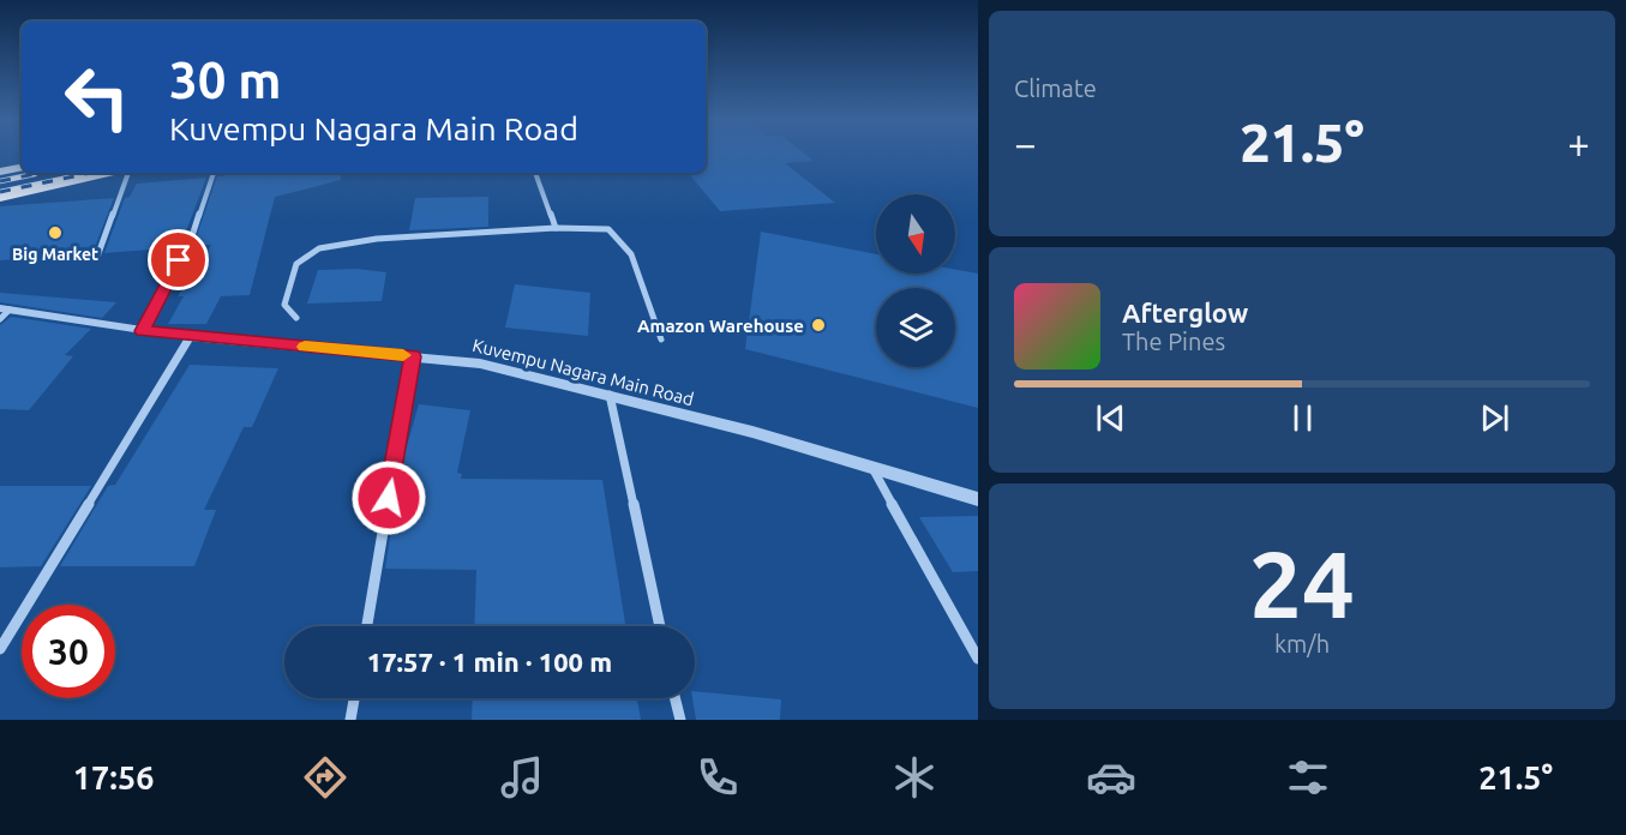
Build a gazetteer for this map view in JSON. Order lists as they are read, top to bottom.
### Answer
{
  "streets": {
    "street": ["Kuvempu Nagara Main Road"]
  },
  "places": ["Big Market", "Amazon Warehouse"],
  "north": "bottom",
  "page": {
    "tile": [
      "Climate",
      ["24", "km/h"]
    ],
    "turn": ["30 m", "Kuvempu Nagara Main Road"],
    "heat": ["−", "21.5°", "+"],
    "song": ["Afterglow", "The Pines"],
    "limit": "30",
    "trip": "17:57 · 1 min · 100 m",
    "tabs": ["17:56", "21.5°"]
  }
}
